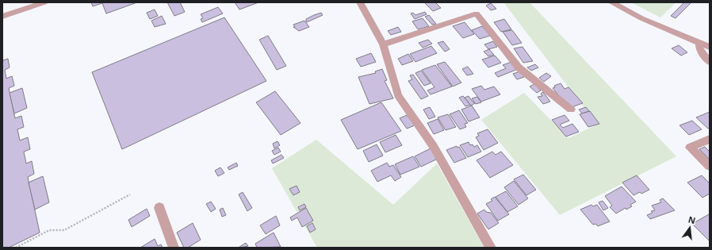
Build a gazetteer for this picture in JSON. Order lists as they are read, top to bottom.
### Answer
{
  "north": "top"
}
